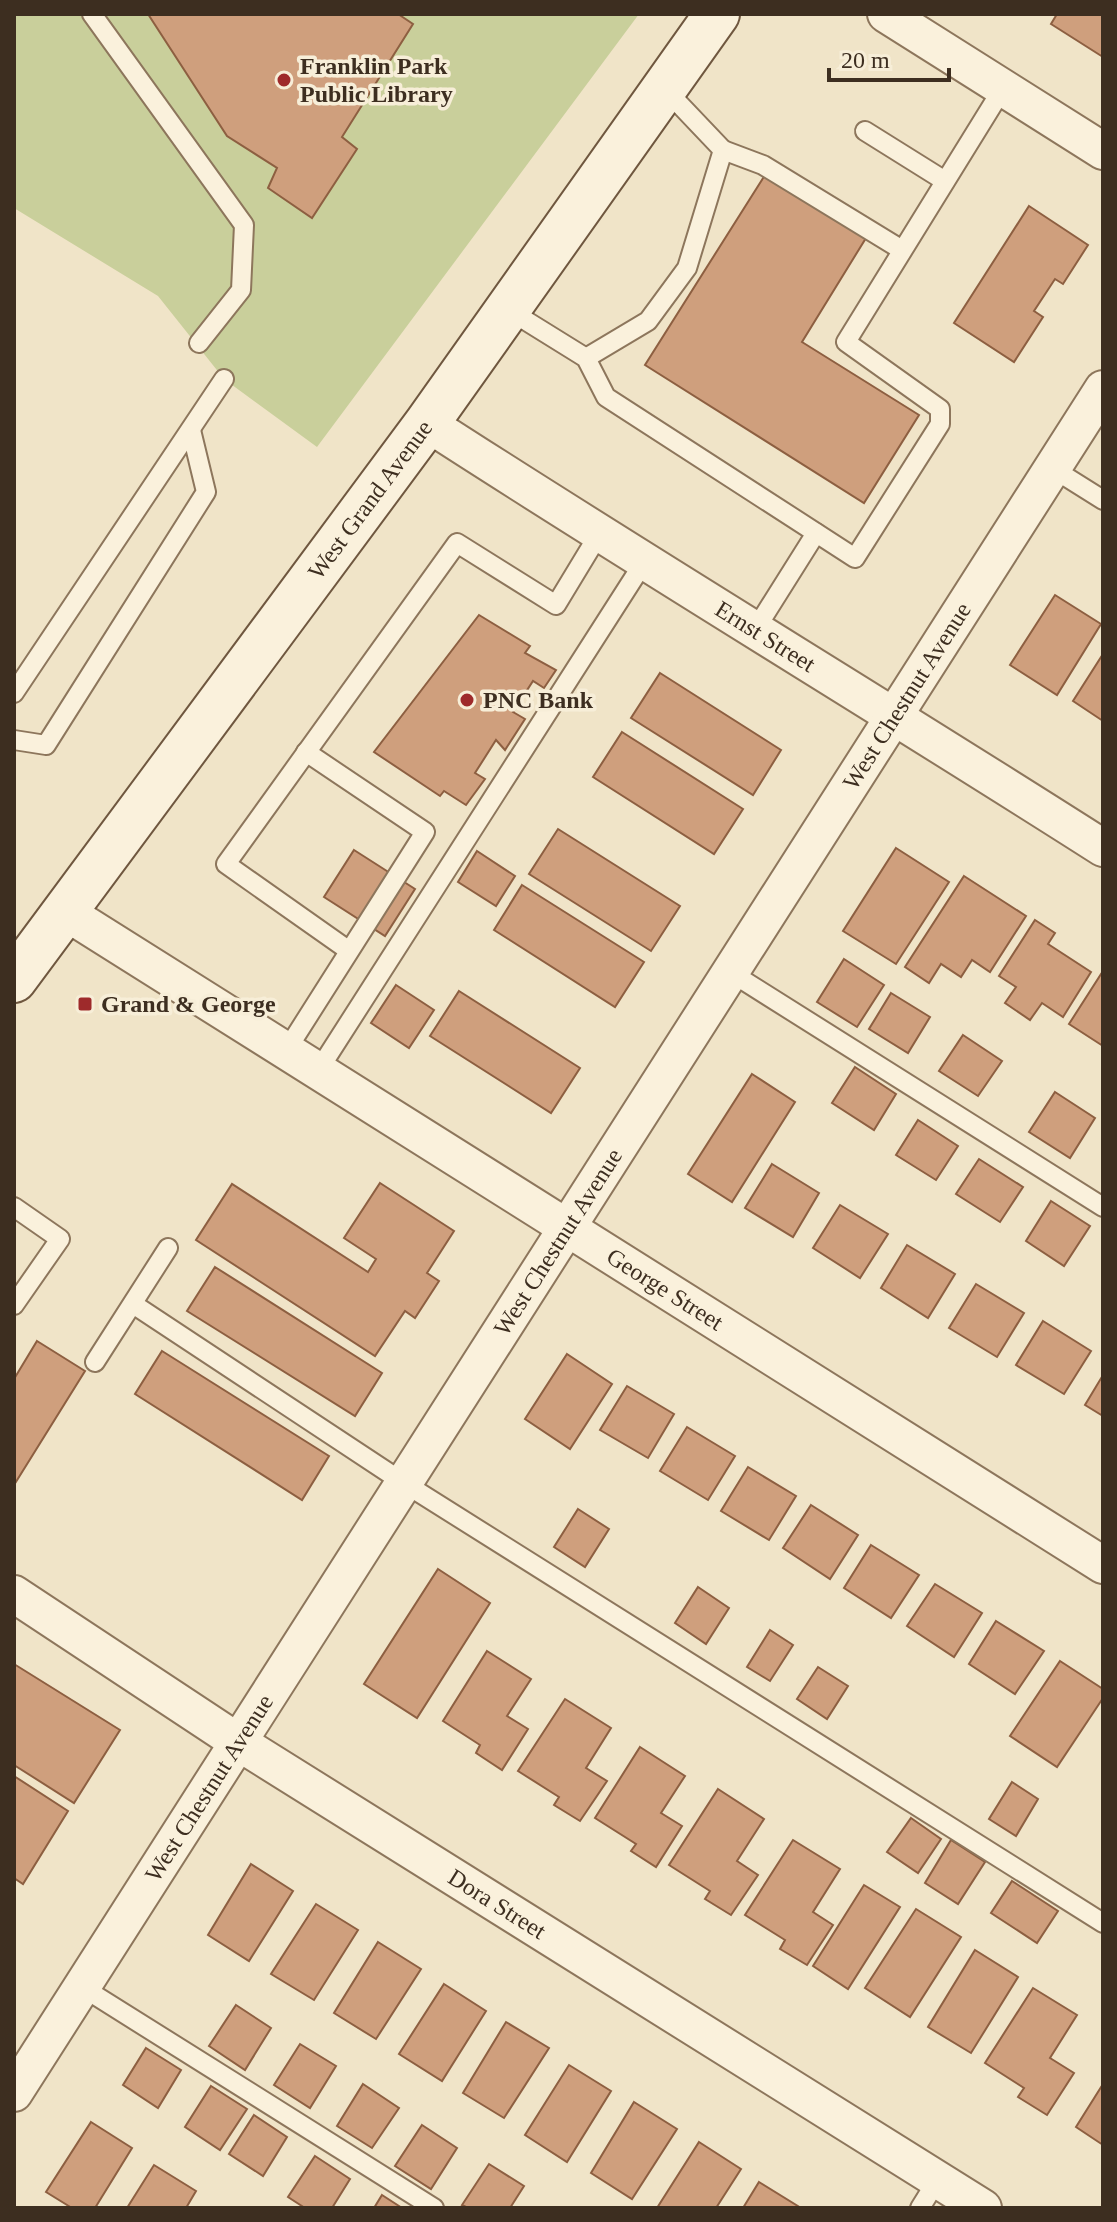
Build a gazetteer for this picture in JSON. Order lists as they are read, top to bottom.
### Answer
{
  "streets": {
    "main road": ["West Grand Avenue"],
    "street": [
      "Ernst Street",
      "West Chestnut Avenue",
      "George Street",
      "Dora Street"
    ]
  },
  "crossings": [
    ["West Grand Avenue", "Ernst Street"],
    ["West Grand Avenue", "George Street"],
    ["Ernst Street", "West Chestnut Avenue"],
    ["West Chestnut Avenue", "George Street"],
    ["West Chestnut Avenue", "Dora Street"]
  ],
  "places": {
    "other": ["Franklin Park Public Library", "PNC Bank"],
    "transit": ["Grand & George"]
  },
  "scale_bar": "20 m"
}
